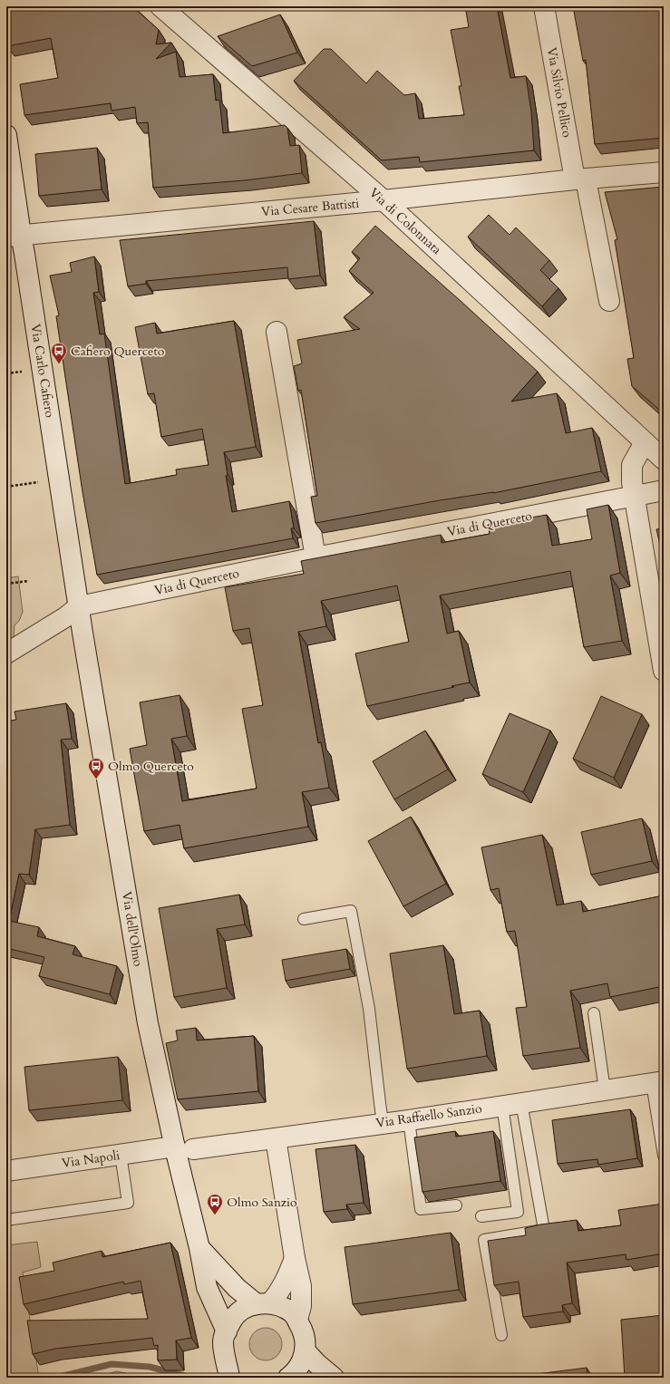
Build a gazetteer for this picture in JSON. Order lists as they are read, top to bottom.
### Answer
{
  "streets": {
    "street": [
      "Via Silvio Pellico",
      "Via Cesare Battisti",
      "Via di Colonnata",
      "Via Carlo Cafiero",
      "Via di Querceto",
      "Via dell'Olmo",
      "Via Raffaello Sanzio",
      "Via Napoli"
    ]
  },
  "crossings": [
    ["Via Silvio Pellico", "Via Cesare Battisti"],
    ["Via Cesare Battisti", "Via di Colonnata"],
    ["Via Cesare Battisti", "Via Carlo Cafiero"],
    ["Via Carlo Cafiero", "Via di Querceto"],
    ["Via Carlo Cafiero", "Via dell'Olmo"],
    ["Via di Querceto", "Via dell'Olmo"],
    ["Via dell'Olmo", "Via Raffaello Sanzio"],
    ["Via dell'Olmo", "Via Napoli"],
    ["Via Raffaello Sanzio", "Via Napoli"]
  ],
  "places": {
    "bus stop": ["Cafiero Querceto", "Olmo Querceto", "Olmo Sanzio"]
  }
}
